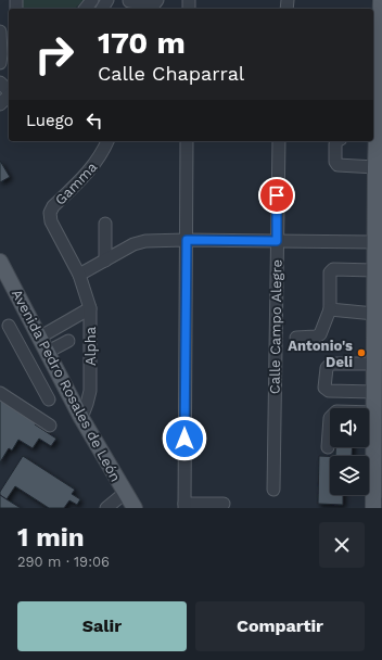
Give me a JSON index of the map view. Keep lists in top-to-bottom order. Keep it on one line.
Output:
{"streets":{"main road":["Avenida Pedro Rosales de León"],"street":["Gamma","Calle Campo Alegre","Alpha"]},"crossings":[["Gamma","Alpha"],["Alpha","Avenida Pedro Rosales de León"]],"places":["Antonio's Deli"],"page":{"turn":["170 m","Calle Chaparral"],"then":"Luego","heading":["1 min","290 m · 19:06"],"buttons":["Salir","Compartir"]}}
